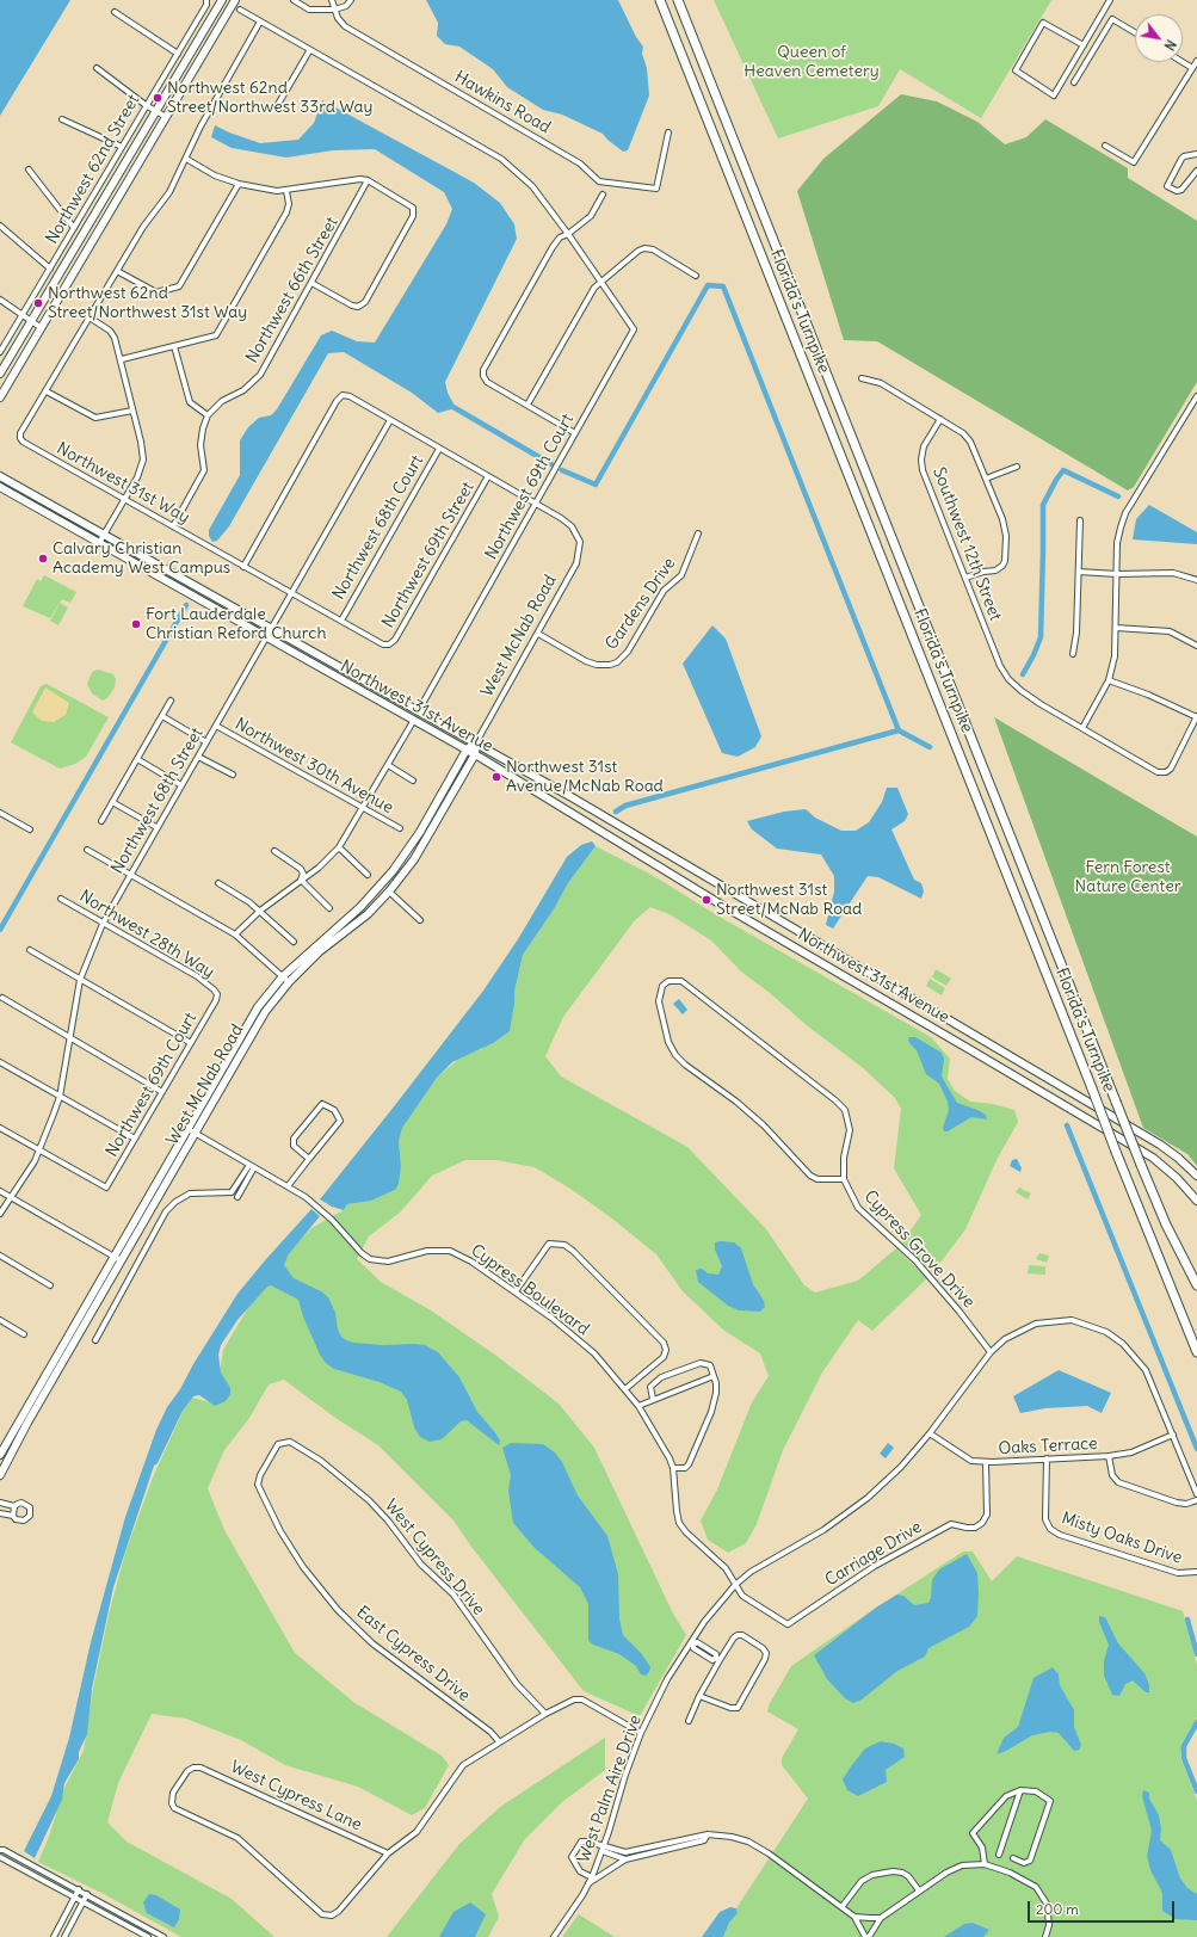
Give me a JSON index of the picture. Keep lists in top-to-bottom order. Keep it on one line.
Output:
{"streets":{"highway":["Florida's Turnpike"],"main road":["West McNab Road","Northwest 31st Avenue"],"street":["Hawkins Road","Northwest 62nd Street","Northwest 66th Street","Northwest 31st Way","Northwest 69th Court","Northwest 68th Court","Southwest 12th Street","Northwest 69th Street","Gardens Drive","Northwest 30th Avenue","Northwest 68th Street","Northwest 28th Way","Cypress Grove Drive","Cypress Boulevard","Oaks Terrace","Misty Oaks Drive","Carriage Drive","West Cypress Drive","East Cypress Drive","West Palm Aire Drive","West Cypress Lane"]},"crossings":[["Northwest 31st Way","Northwest 68th Court"],["Northwest 31st Way","Northwest 69th Street"],["Northwest 31st Way","Northwest 68th Street"],["Northwest 69th Court","West McNab Road"],["Northwest 69th Court","Northwest 31st Avenue"],["Northwest 69th Court","Northwest 68th Street"],["Northwest 69th Court","Northwest 28th Way"],["Gardens Drive","West McNab Road"],["West McNab Road","Northwest 31st Avenue"],["West McNab Road","Cypress Boulevard"],["Northwest 31st Avenue","Northwest 68th Street"],["Northwest 30th Avenue","Northwest 68th Street"],["Northwest 68th Street","Northwest 28th Way"],["Cypress Grove Drive","West Palm Aire Drive"],["Cypress Boulevard","Carriage Drive"],["Cypress Boulevard","West Palm Aire Drive"],["Oaks Terrace","Misty Oaks Drive"],["Oaks Terrace","Carriage Drive"],["Oaks Terrace","West Palm Aire Drive"],["Carriage Drive","West Palm Aire Drive"],["West Cypress Drive","East Cypress Drive"]],"parks":["Queen of Heaven Cemetery","Fern Forest Nature Center"],"places":["Northwest 62nd Street/Northwest 33rd Way","Northwest 62nd Street/Northwest 31st Way","Calvary Christian Academy West Campus","Fort Lauderdale Christian Reford Church","Northwest 31st Avenue/McNab Road","Northwest 31st Street/McNab Road"],"scale_bar":"200 m","north":"bottom right"}
